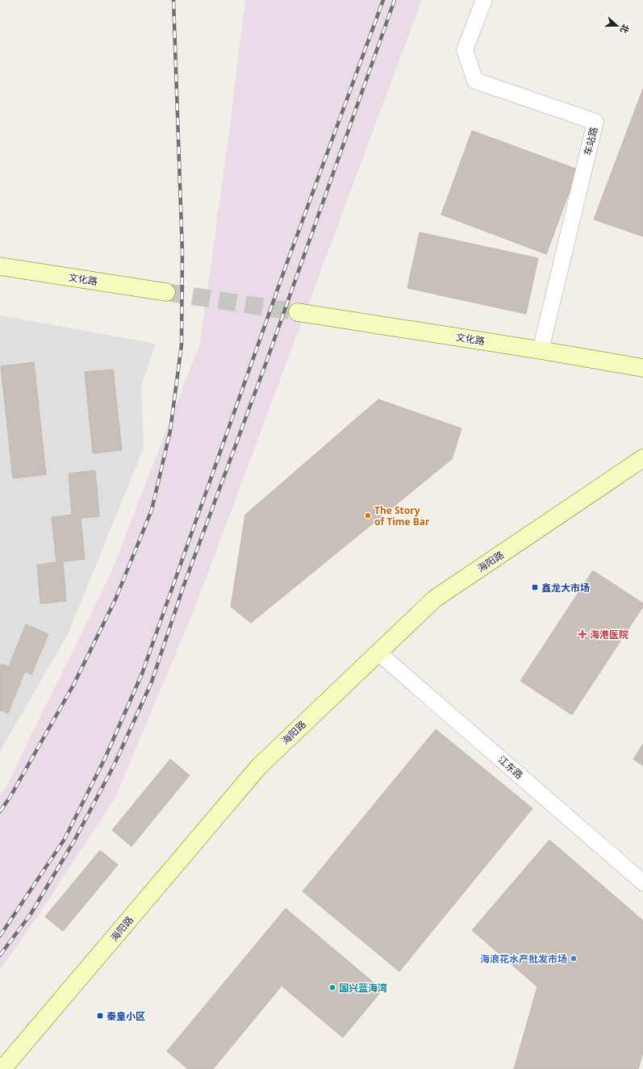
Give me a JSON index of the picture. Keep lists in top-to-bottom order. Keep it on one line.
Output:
{"streets":{"main road":["文化路","海阳路"],"street":["车站路","江东路"]},"crossings":[["车站路","文化路"],["海阳路","江东路"]],"places":{"other":["The Story of Time Bar","海浪花水产批发市场","国兴蓝海湾"],"transit":["鑫龙大市场","秦皇小区"],"health":["海港医院"]},"north":"right"}
